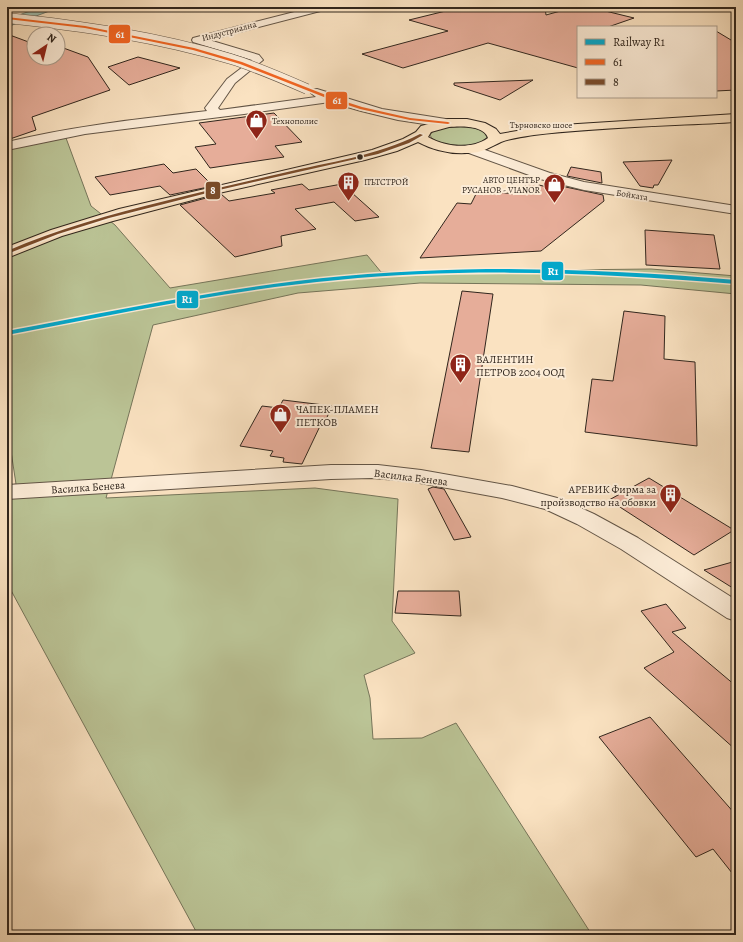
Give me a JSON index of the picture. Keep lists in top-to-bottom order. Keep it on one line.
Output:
{"streets":{"main road":["Търновско шосе"],"street":["Индустриална","Бойката","Василка Бенева"]},"crossings":[["Търновско шосе","Бойката"]],"places":{"shop":["Технополис","АВТО ЦЕНТЪР РУСАНОВ - VIANOR","ЧАПЕК-ПЛАМЕН ПЕТКОВ"],"building":["ПЪТСТРОЙ","ВАЛЕНТИН ПЕТРОВ 2004 ООД","АРЕВИК Фирма за пройзводство на обовки"]},"lines":["transit line 61","transit line 8","rail line R1"],"legend":["Railway R1","61","8"],"north":"top right"}
